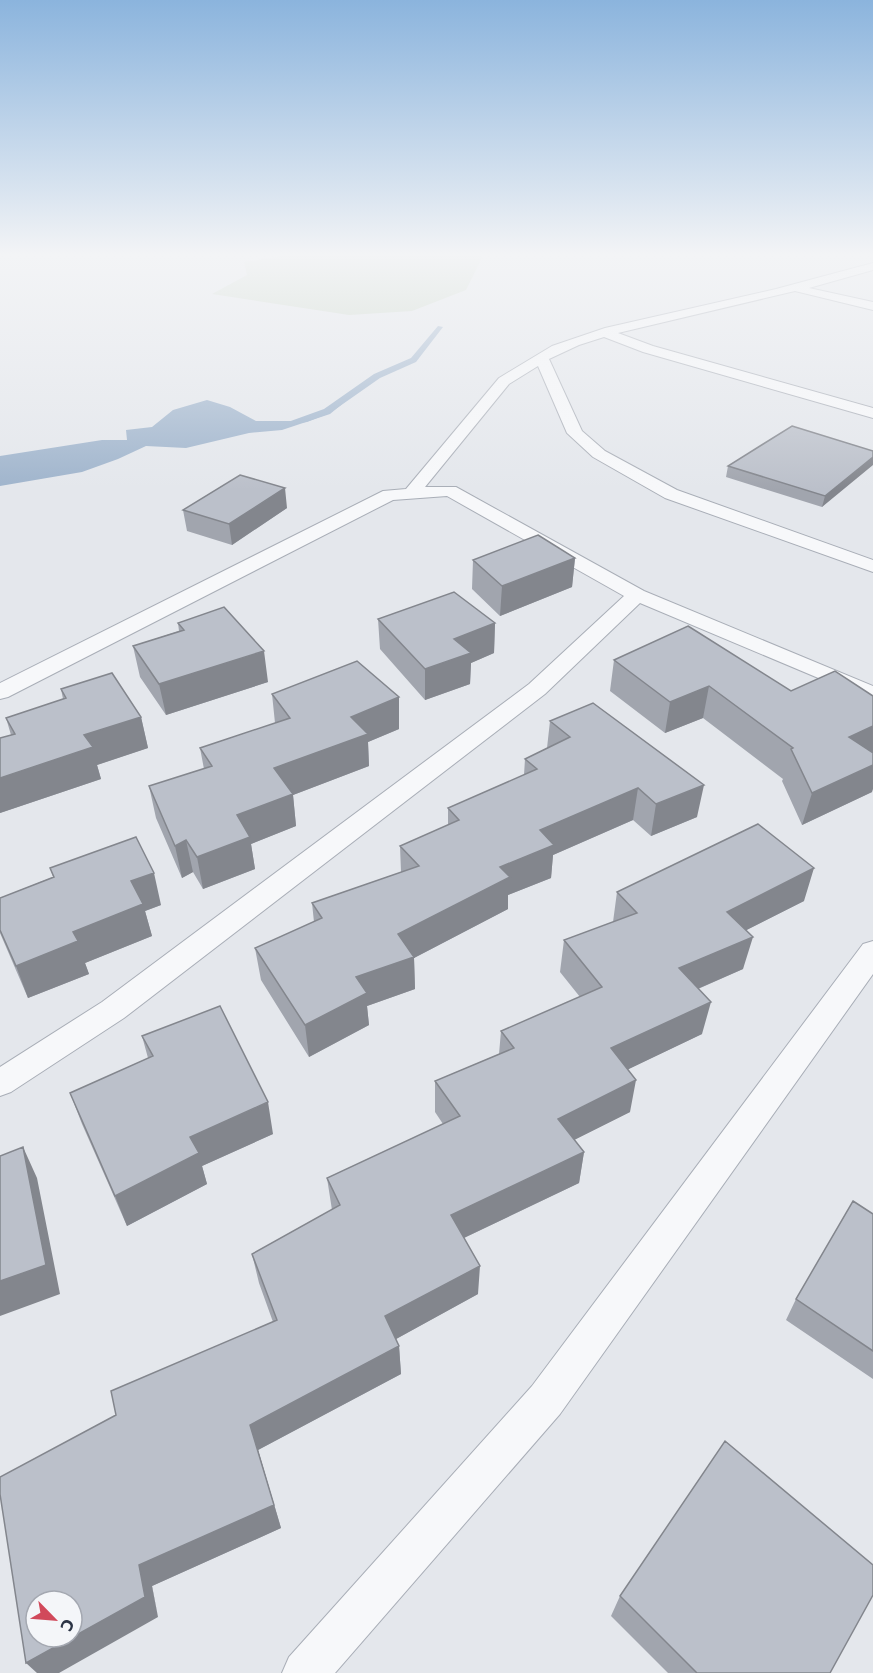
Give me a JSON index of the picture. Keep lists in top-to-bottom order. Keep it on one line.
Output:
{"north":"bottom right"}
